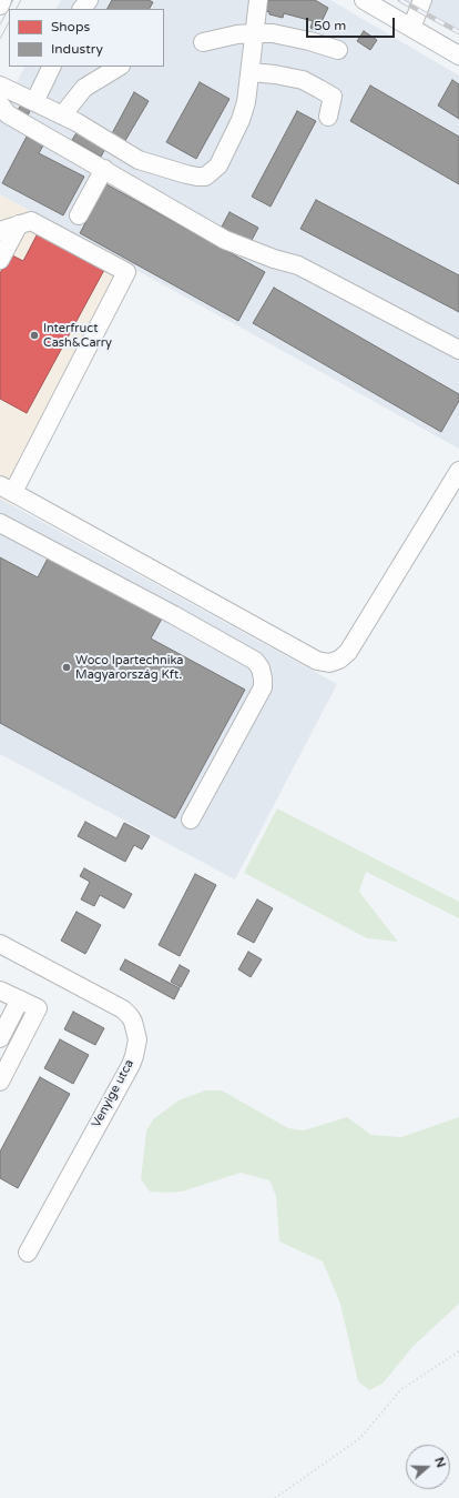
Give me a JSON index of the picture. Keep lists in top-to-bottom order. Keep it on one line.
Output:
{"streets":{"street":["Venyige utca"]},"places":["Interfruct Cash&Carry","Woco Ipartechnika Magyarország Kft."],"legend":["Shops","Industry"],"scale_bar":"50 m","north":"right"}
